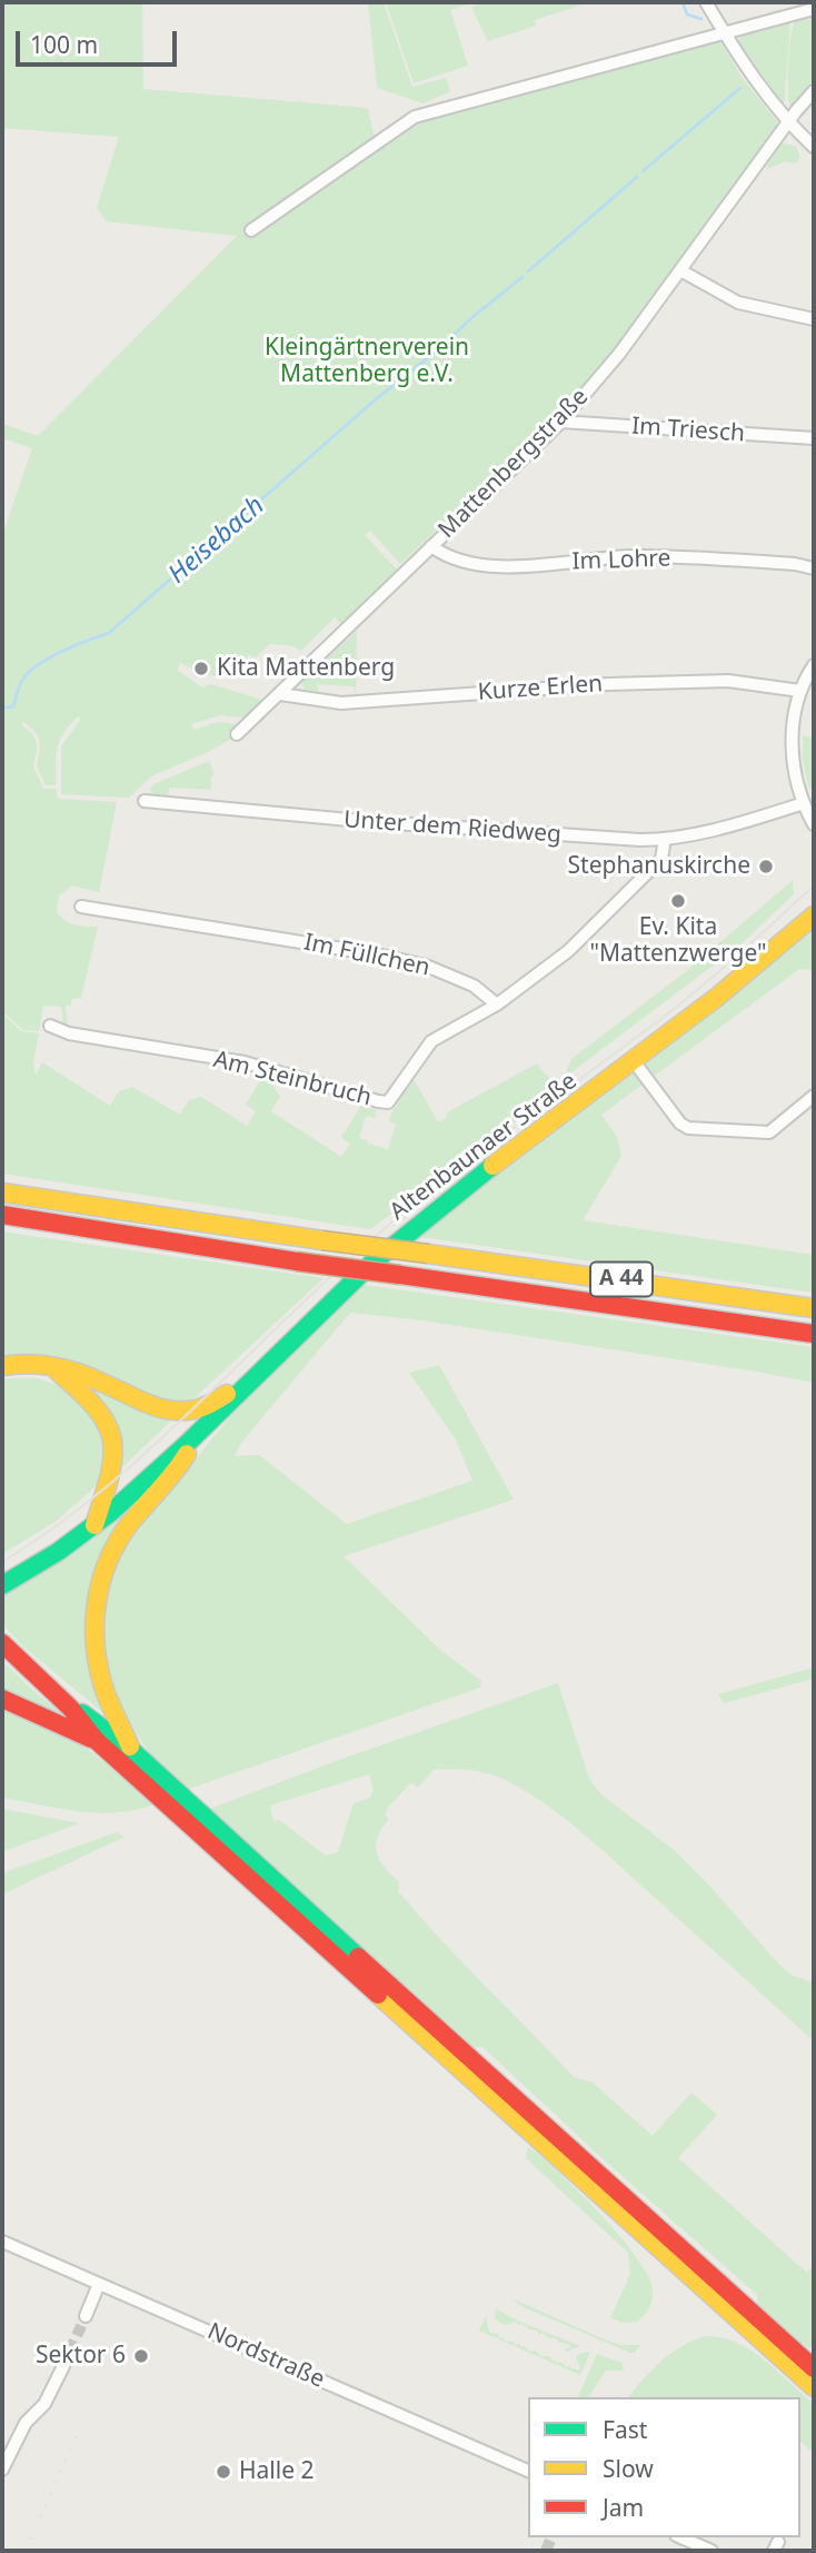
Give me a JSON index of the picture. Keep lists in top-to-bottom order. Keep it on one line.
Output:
{"streets":{"main road":["Altenbaunaer Straße","A 44"],"street":["Im Triesch","Mattenbergstraße","Im Lohre","Kurze Erlen","Unter dem Riedweg","Im Füllchen","Am Steinbruch","Nordstraße"]},"crossings":[["Im Triesch","Mattenbergstraße"],["Mattenbergstraße","Im Lohre"],["Mattenbergstraße","Kurze Erlen"],["Im Füllchen","Am Steinbruch"]],"water":["Heisebach"],"parks":["Kleingärtnerverein Mattenberg e.V."],"places":["Kita Mattenberg","Stephanuskirche","Ev. Kita \"Mattenzwerge\"","Sektor 6","Halle 2"],"legend":["Fast","Slow","Jam"],"scale_bar":"100 m"}
